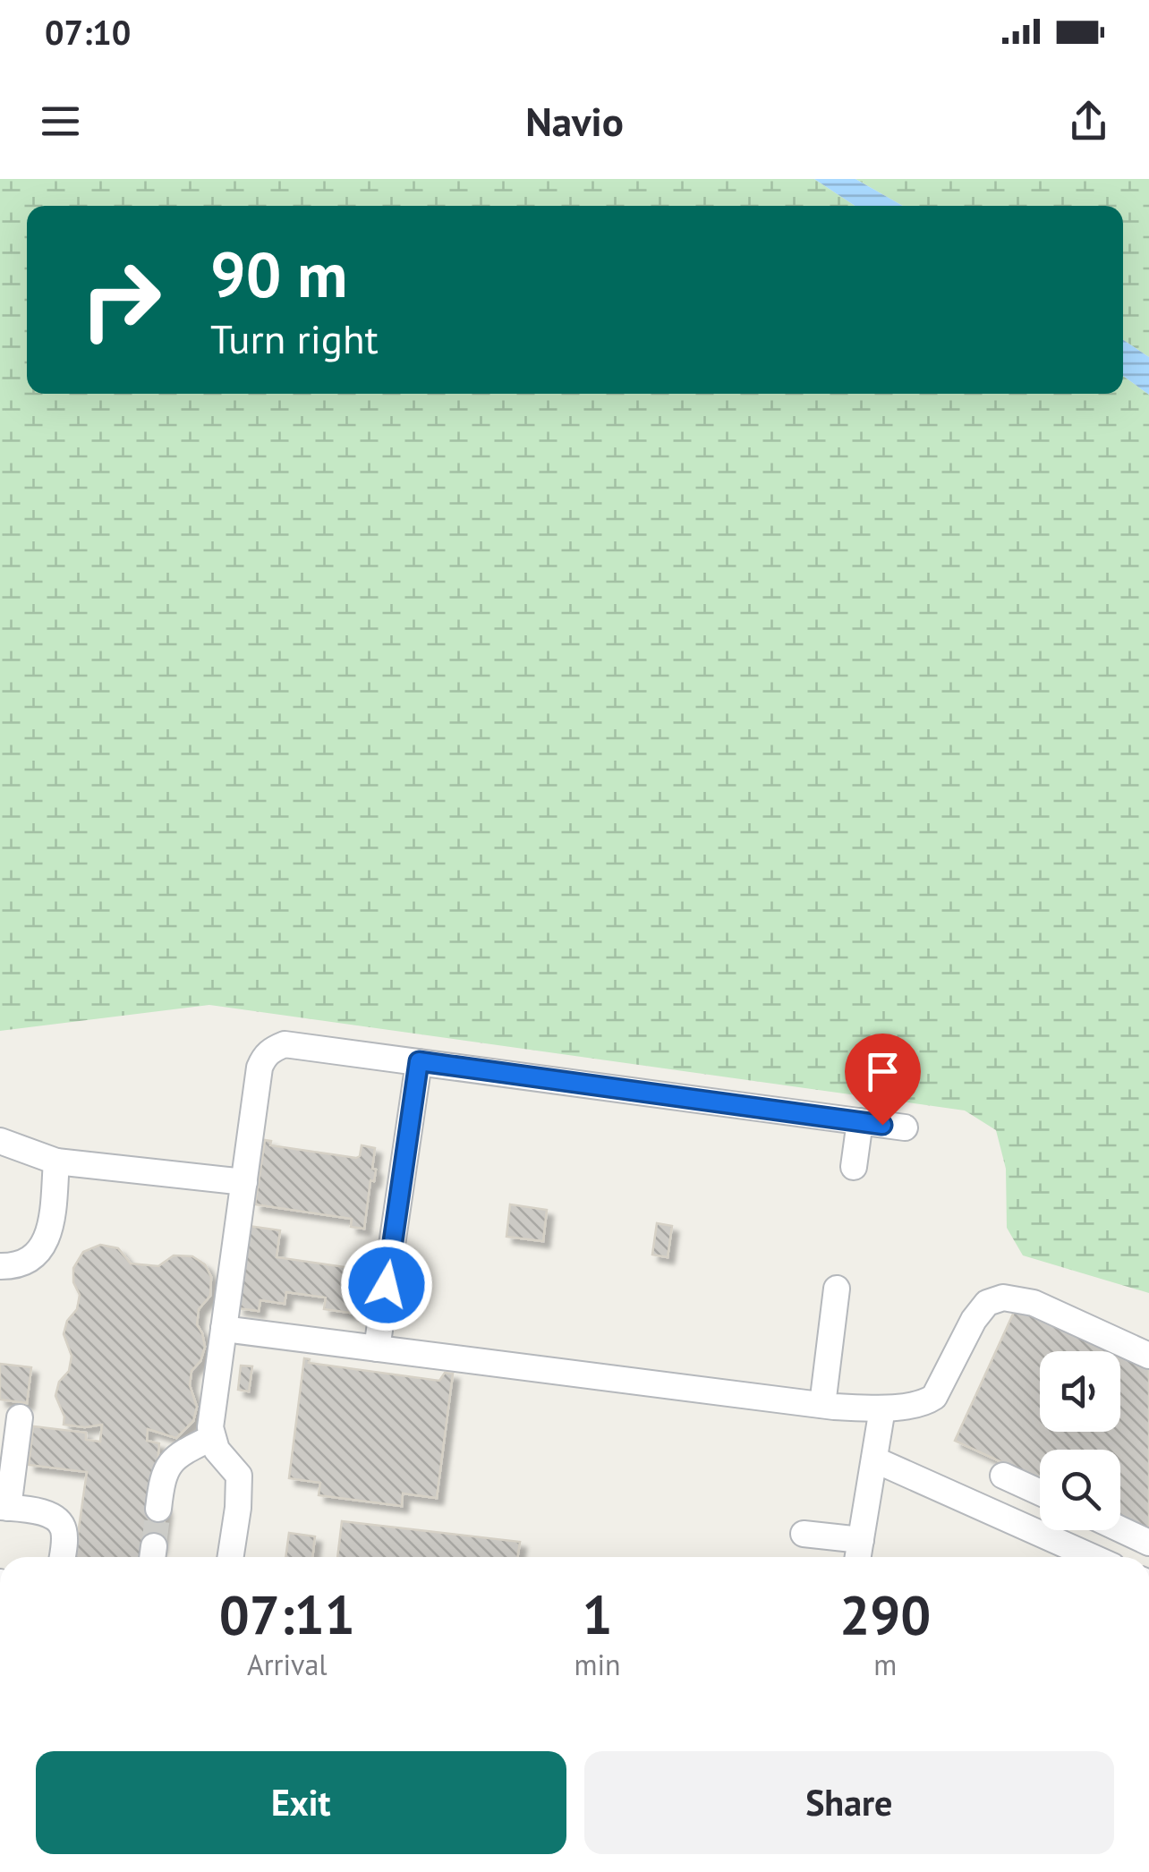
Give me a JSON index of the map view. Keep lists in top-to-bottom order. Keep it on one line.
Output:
{"page":{"status":"07:10","header":"Navio","turn":["90 m","Turn right"],"eta":["07:11","Arrival","1","min","290","m"],"buttons":["Exit","Share"]}}
